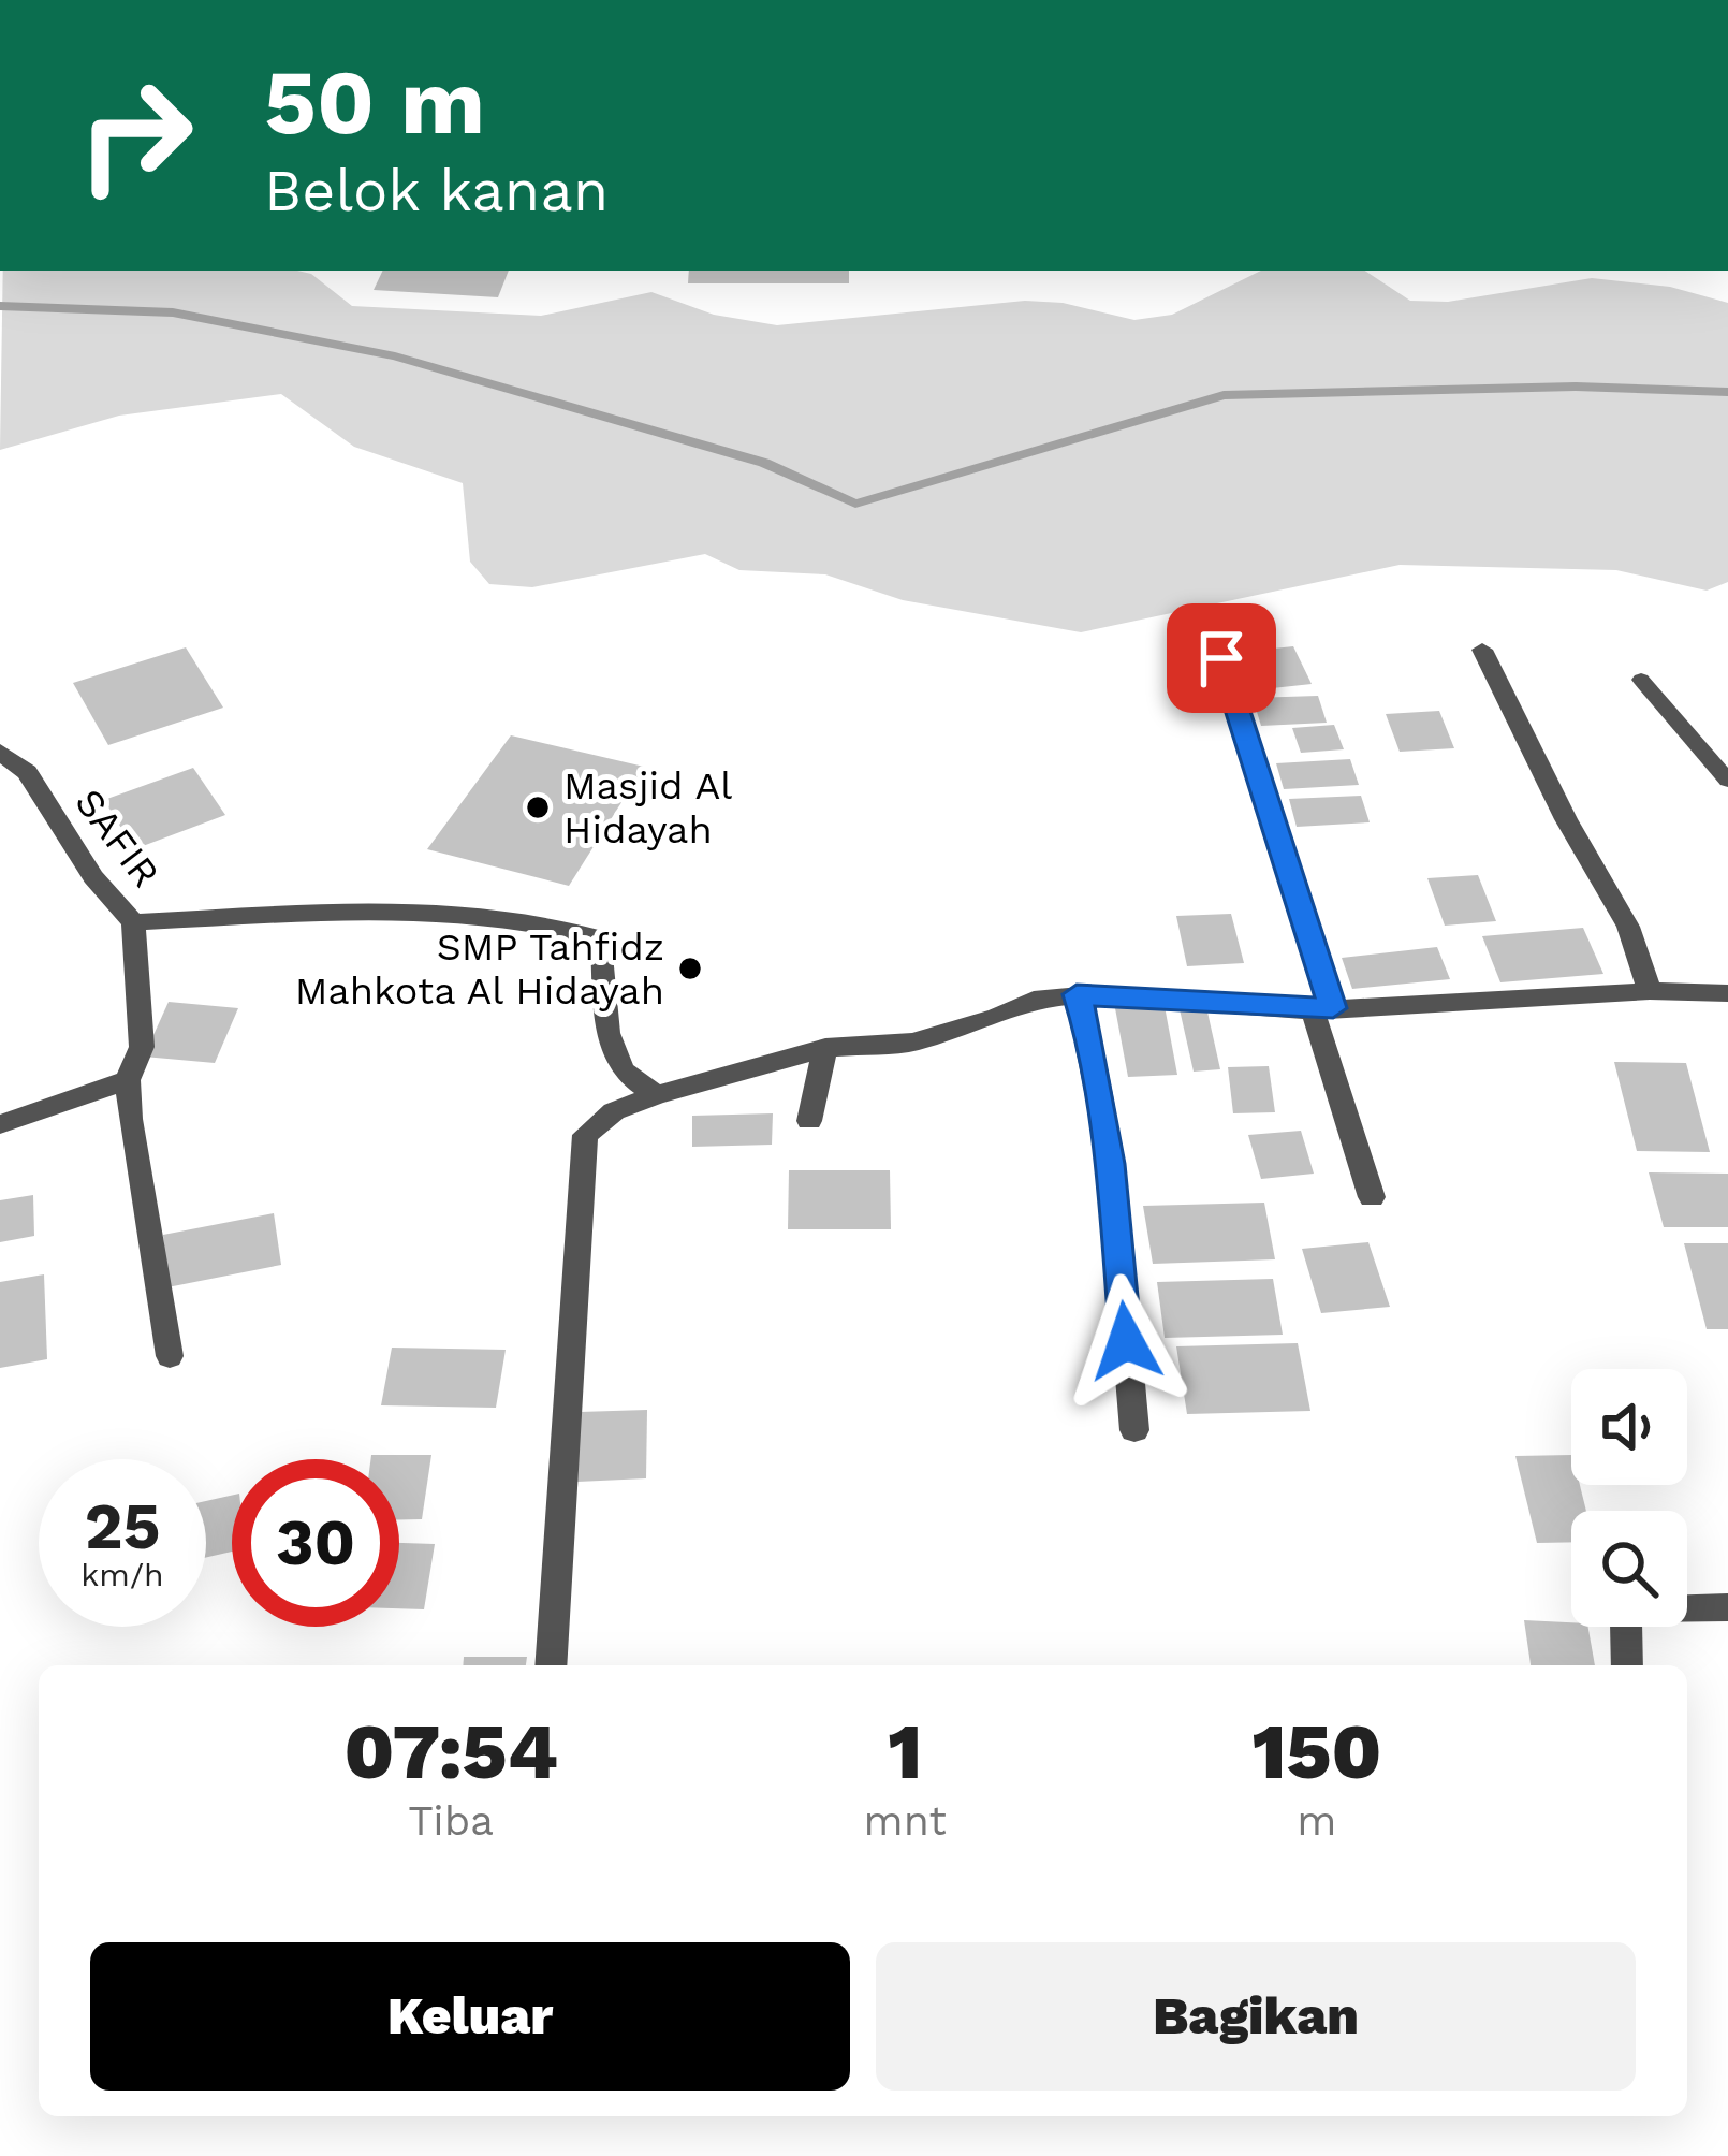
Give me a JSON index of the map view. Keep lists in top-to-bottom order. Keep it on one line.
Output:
{"streets":{"street":["SAFIR"]},"places":["Masjid Al Hidayah","SMP Tahfidz Mahkota Al Hidayah"],"page":{"turn":["50 m","Belok kanan"],"speed":"25 km/h","limit":"30","eta":["07:54","Tiba","1","mnt","150","m"],"buttons":["Keluar","Bagikan"]}}
